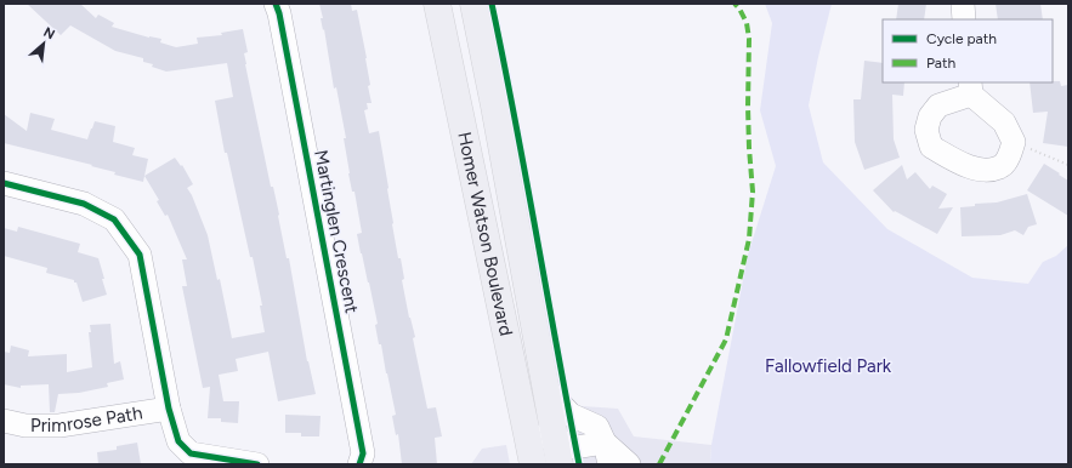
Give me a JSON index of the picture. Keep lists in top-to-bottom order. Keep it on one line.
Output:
{"streets":{"main road":["Homer Watson Boulevard"],"street":["Martinglen Crescent","Primrose Path"]},"parks":["Fallowfield Park"],"legend":["Cycle path","Path"],"north":"top right"}
